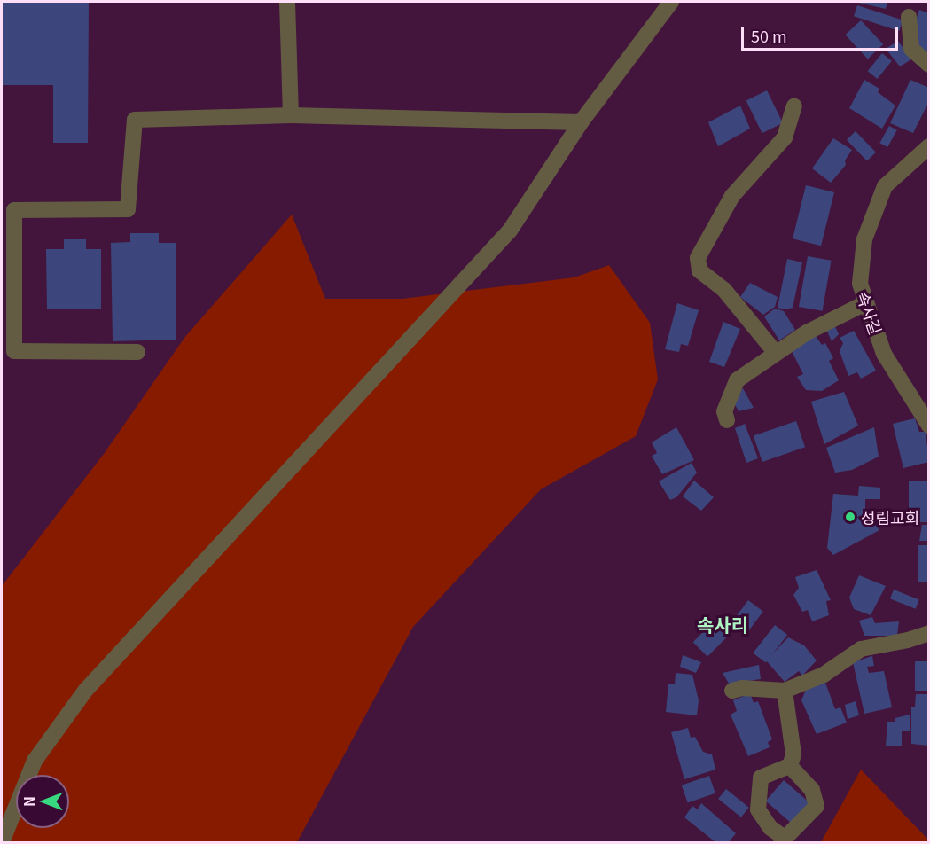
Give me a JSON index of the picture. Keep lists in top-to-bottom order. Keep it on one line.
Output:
{"streets":{"street":["속사길"]},"districts":["속사리"],"places":["성림교회"],"scale_bar":"50 m","north":"left"}
